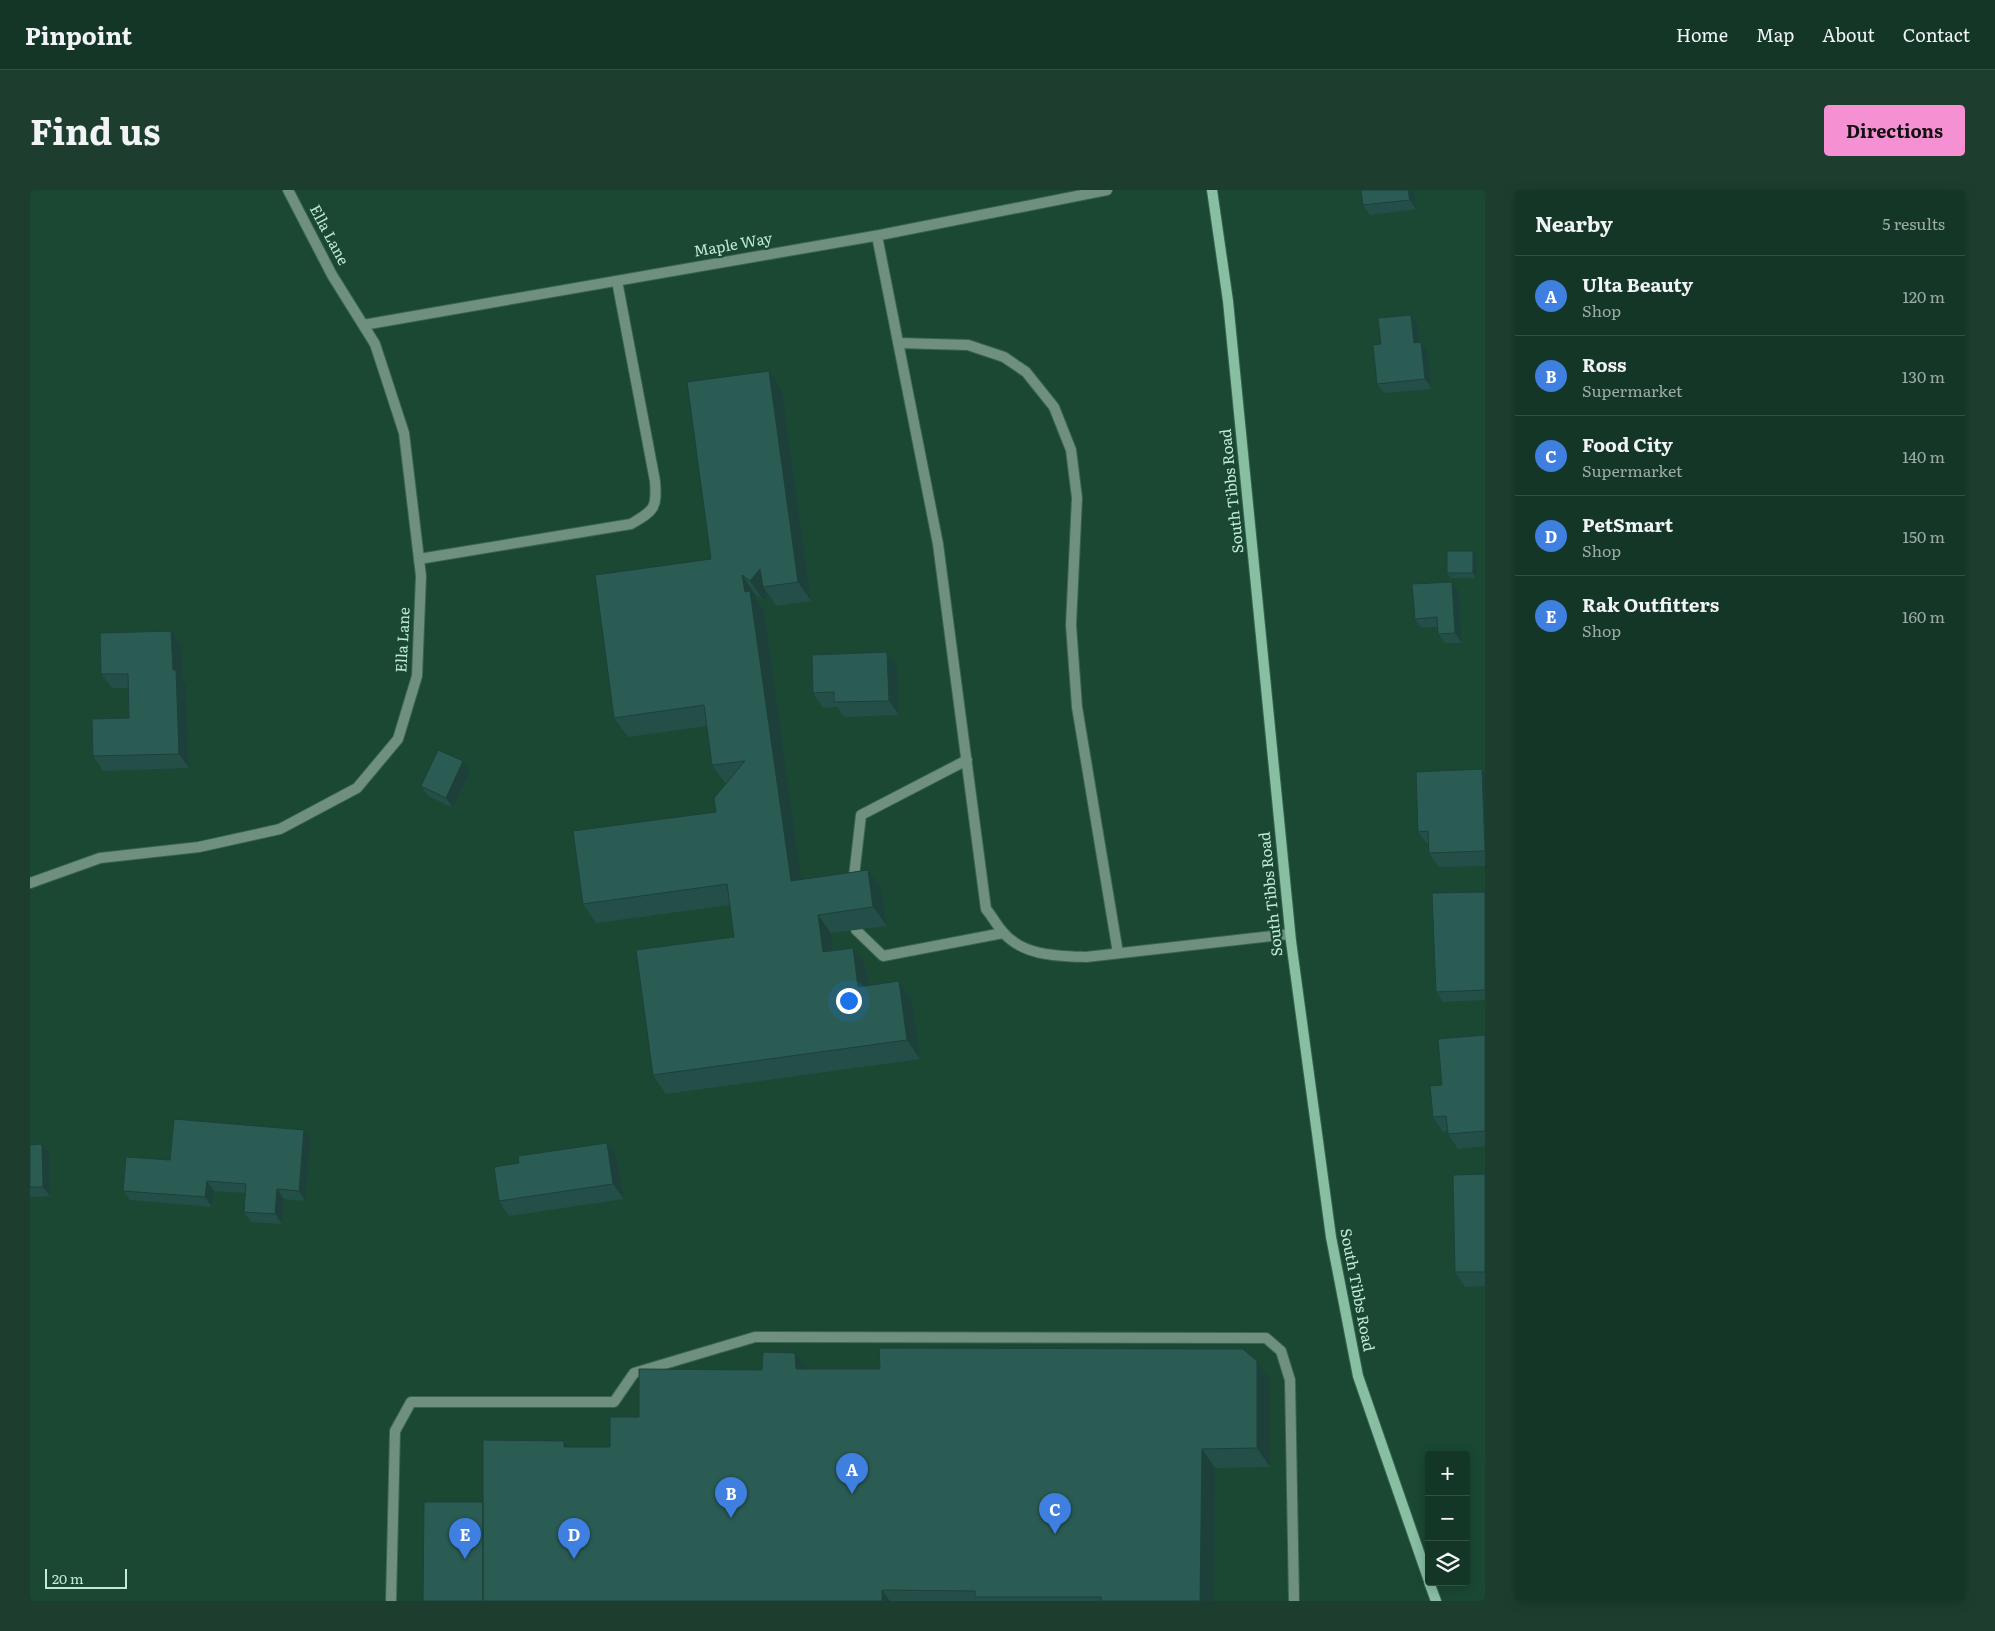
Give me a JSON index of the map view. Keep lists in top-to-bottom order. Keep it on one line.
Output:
{"streets":{"street":["Ella Lane","Maple Way","South Tibbs Road"]},"crossings":[["Ella Lane","Maple Way"]],"scale_bar":"20 m","page":{"header":"Pinpoint","nav":["Home","Map","About","Contact"],"title":"Find us","buttons":"Directions","heading":["Nearby","5 results"],"list":[{"mark":"A","name":"Ulta Beauty","note":"Shop","value":"120 m"},{"mark":"B","name":"Ross","note":"Supermarket","value":"130 m"},{"mark":"C","name":"Food City","note":"Supermarket","value":"140 m"},{"mark":"D","name":"PetSmart","note":"Shop","value":"150 m"},{"mark":"E","name":"Rak Outfitters","note":"Shop","value":"160 m"}],"map_buttons":["+","−"],"pins":["A","B","C","D","E"],"scale":"20 m"}}
